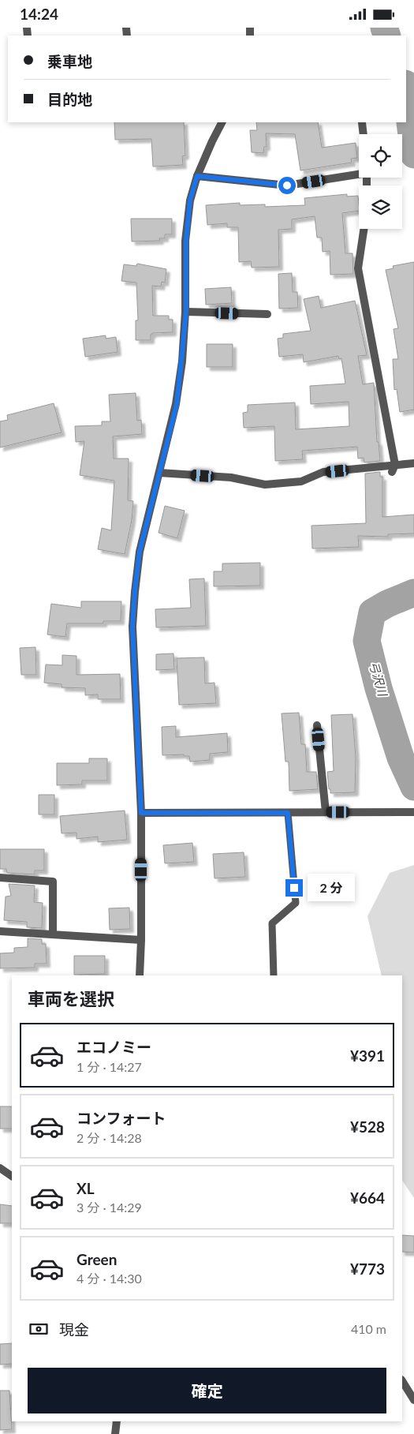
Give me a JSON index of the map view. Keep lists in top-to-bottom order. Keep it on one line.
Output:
{"water":["弓沢川"],"page":{"status":"14:24","banner":["乗車地","目的地"],"bubble":"2 分","heading":"車両を選択","list":[{"name":"エコノミー","note":"1 分 · 14:27","value":"¥391"},{"name":"コンフォート","note":"2 分 · 14:28","value":"¥528"},{"name":"XL","note":"3 分 · 14:29","value":"¥664"},{"name":"Green","note":"4 分 · 14:30","value":"¥773"}],"pay":["現金","410 m"],"buttons":"確定"}}
